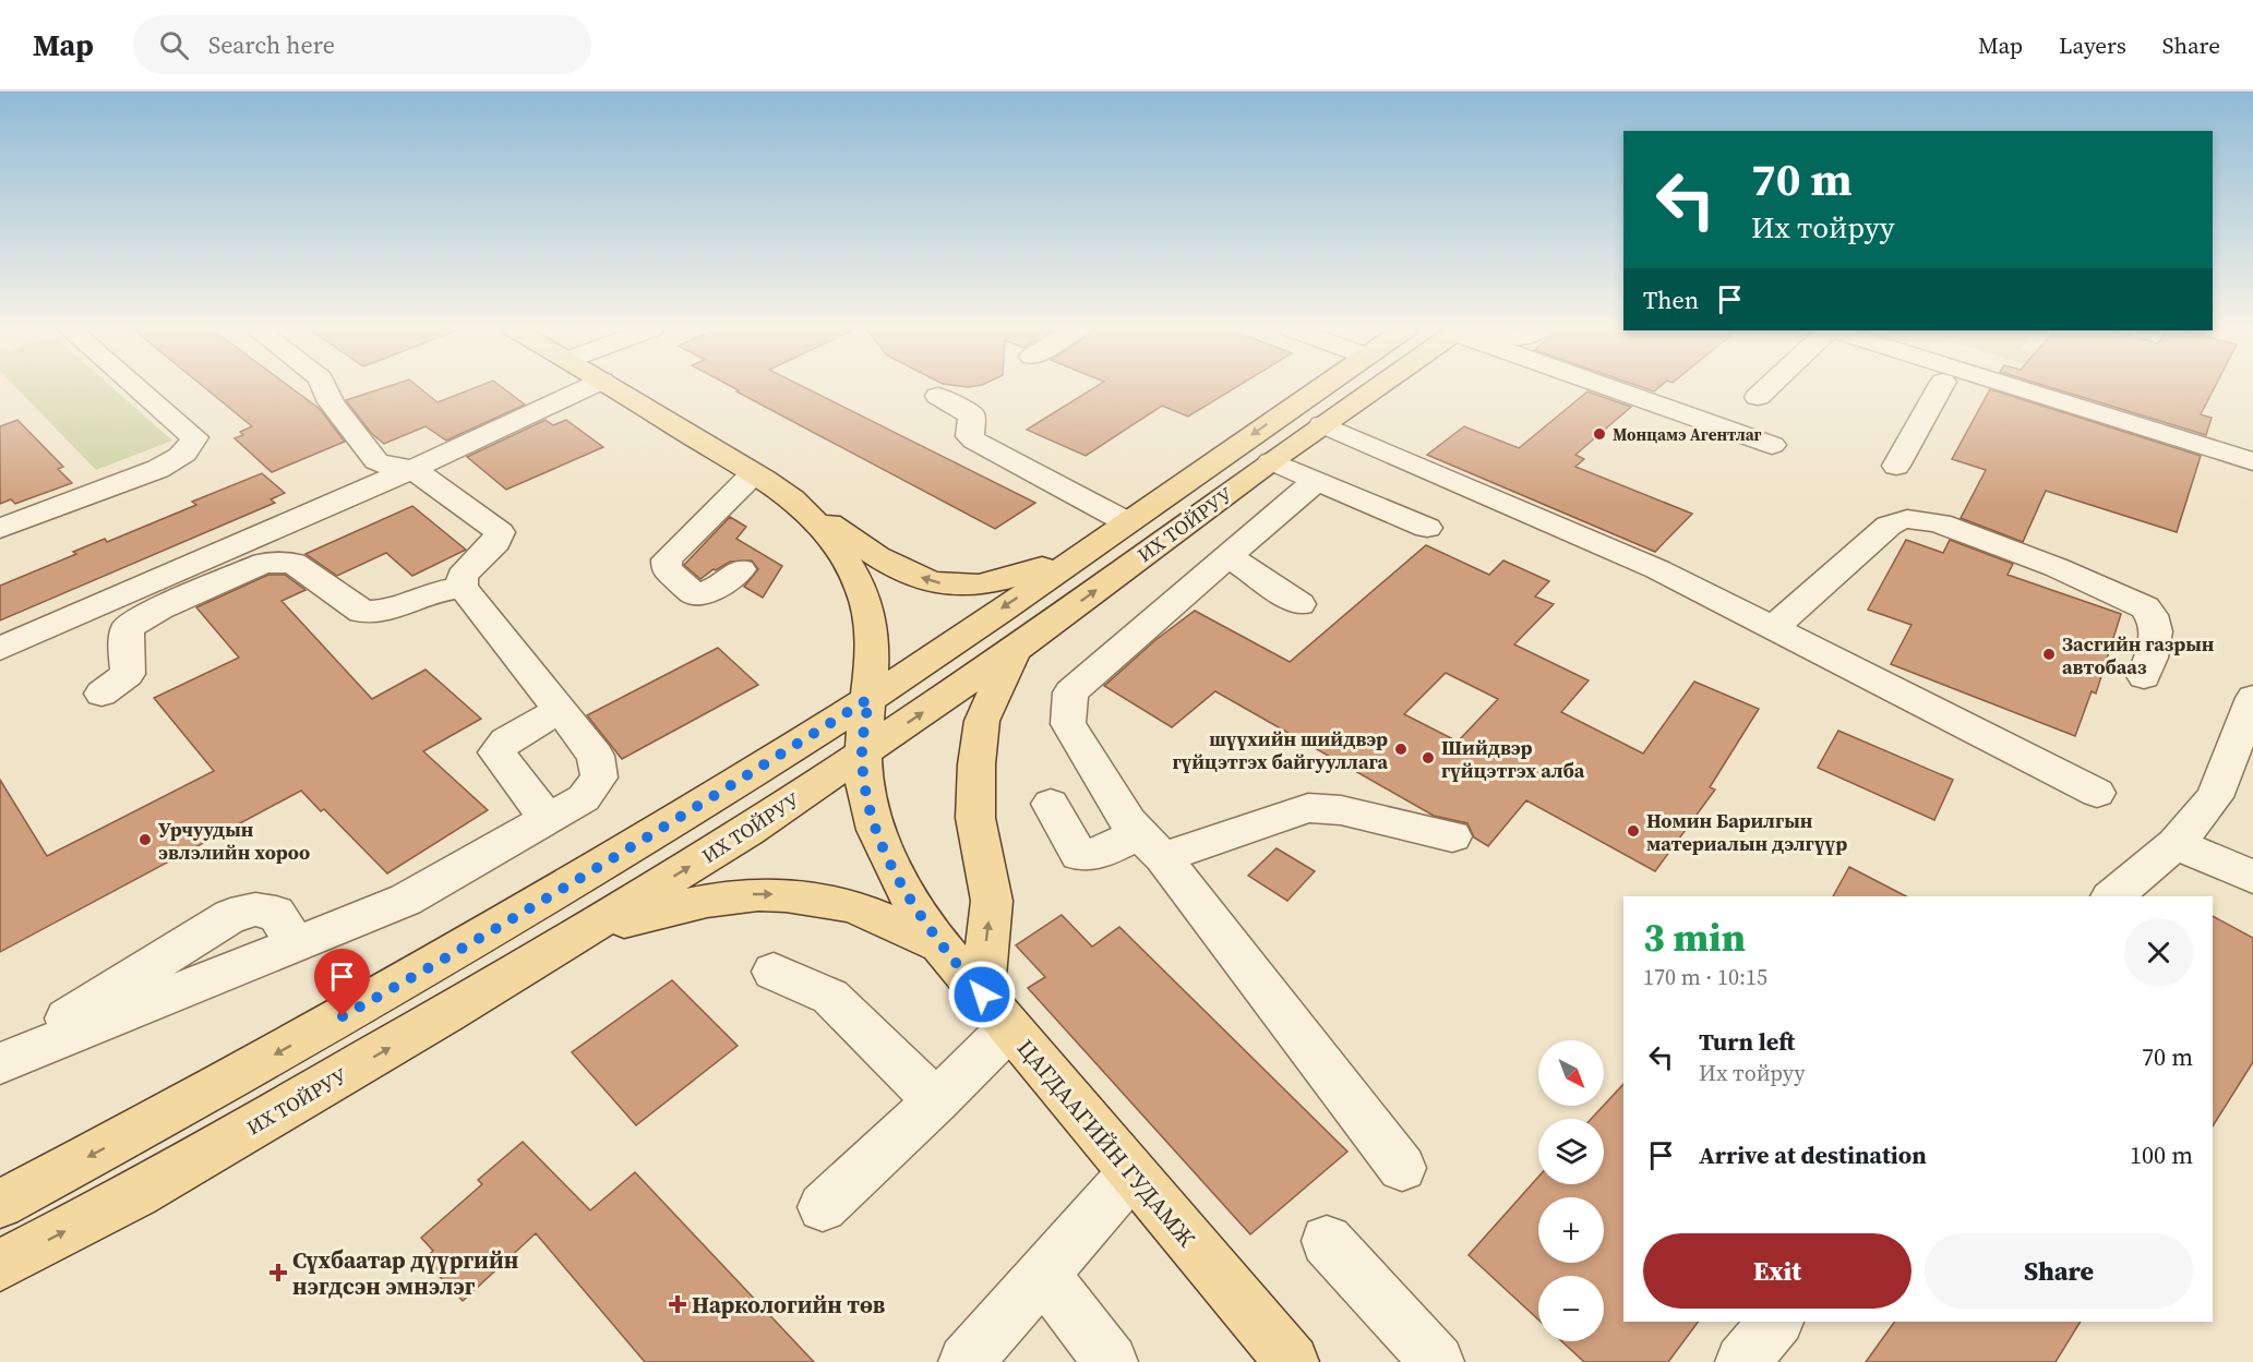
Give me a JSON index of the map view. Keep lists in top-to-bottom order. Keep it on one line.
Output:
{"streets":{"main road":["ИХ ТОЙРУУ","ЦАГДААГИЙН ГУДАМЖ"]},"crossings":[["ИХ ТОЙРУУ","ЦАГДААГИЙН ГУДАМЖ"]],"places":{"other":["Монцамэ Агентлаг","Засгийн газрын автобааз","шүүхийн шийдвэр гүйцэтгэх байгууллага","Шийдвэр гүйцэтгэх алба","Номин Барилгын материалын дэлгүүр","Урчуудын эвлэлийн хороо"],"health":["Сүхбаатар дүүргийн нэгдсэн эмнэлэг","Наркологийн төв"]},"north":"bottom right","page":{"header":"Map","search":"Search here","nav":["Map","Layers","Share"],"turn":["70 m","Их тойруу"],"then":"Then","heading":["3 min","170 m · 10:15"],"list":[{"name":"Turn left","note":"Их тойруу","value":"70 m"},{"name":"Arrive at destination","value":"100 m"}],"map_buttons":["+","−"],"buttons":["Exit","Share"]}}
